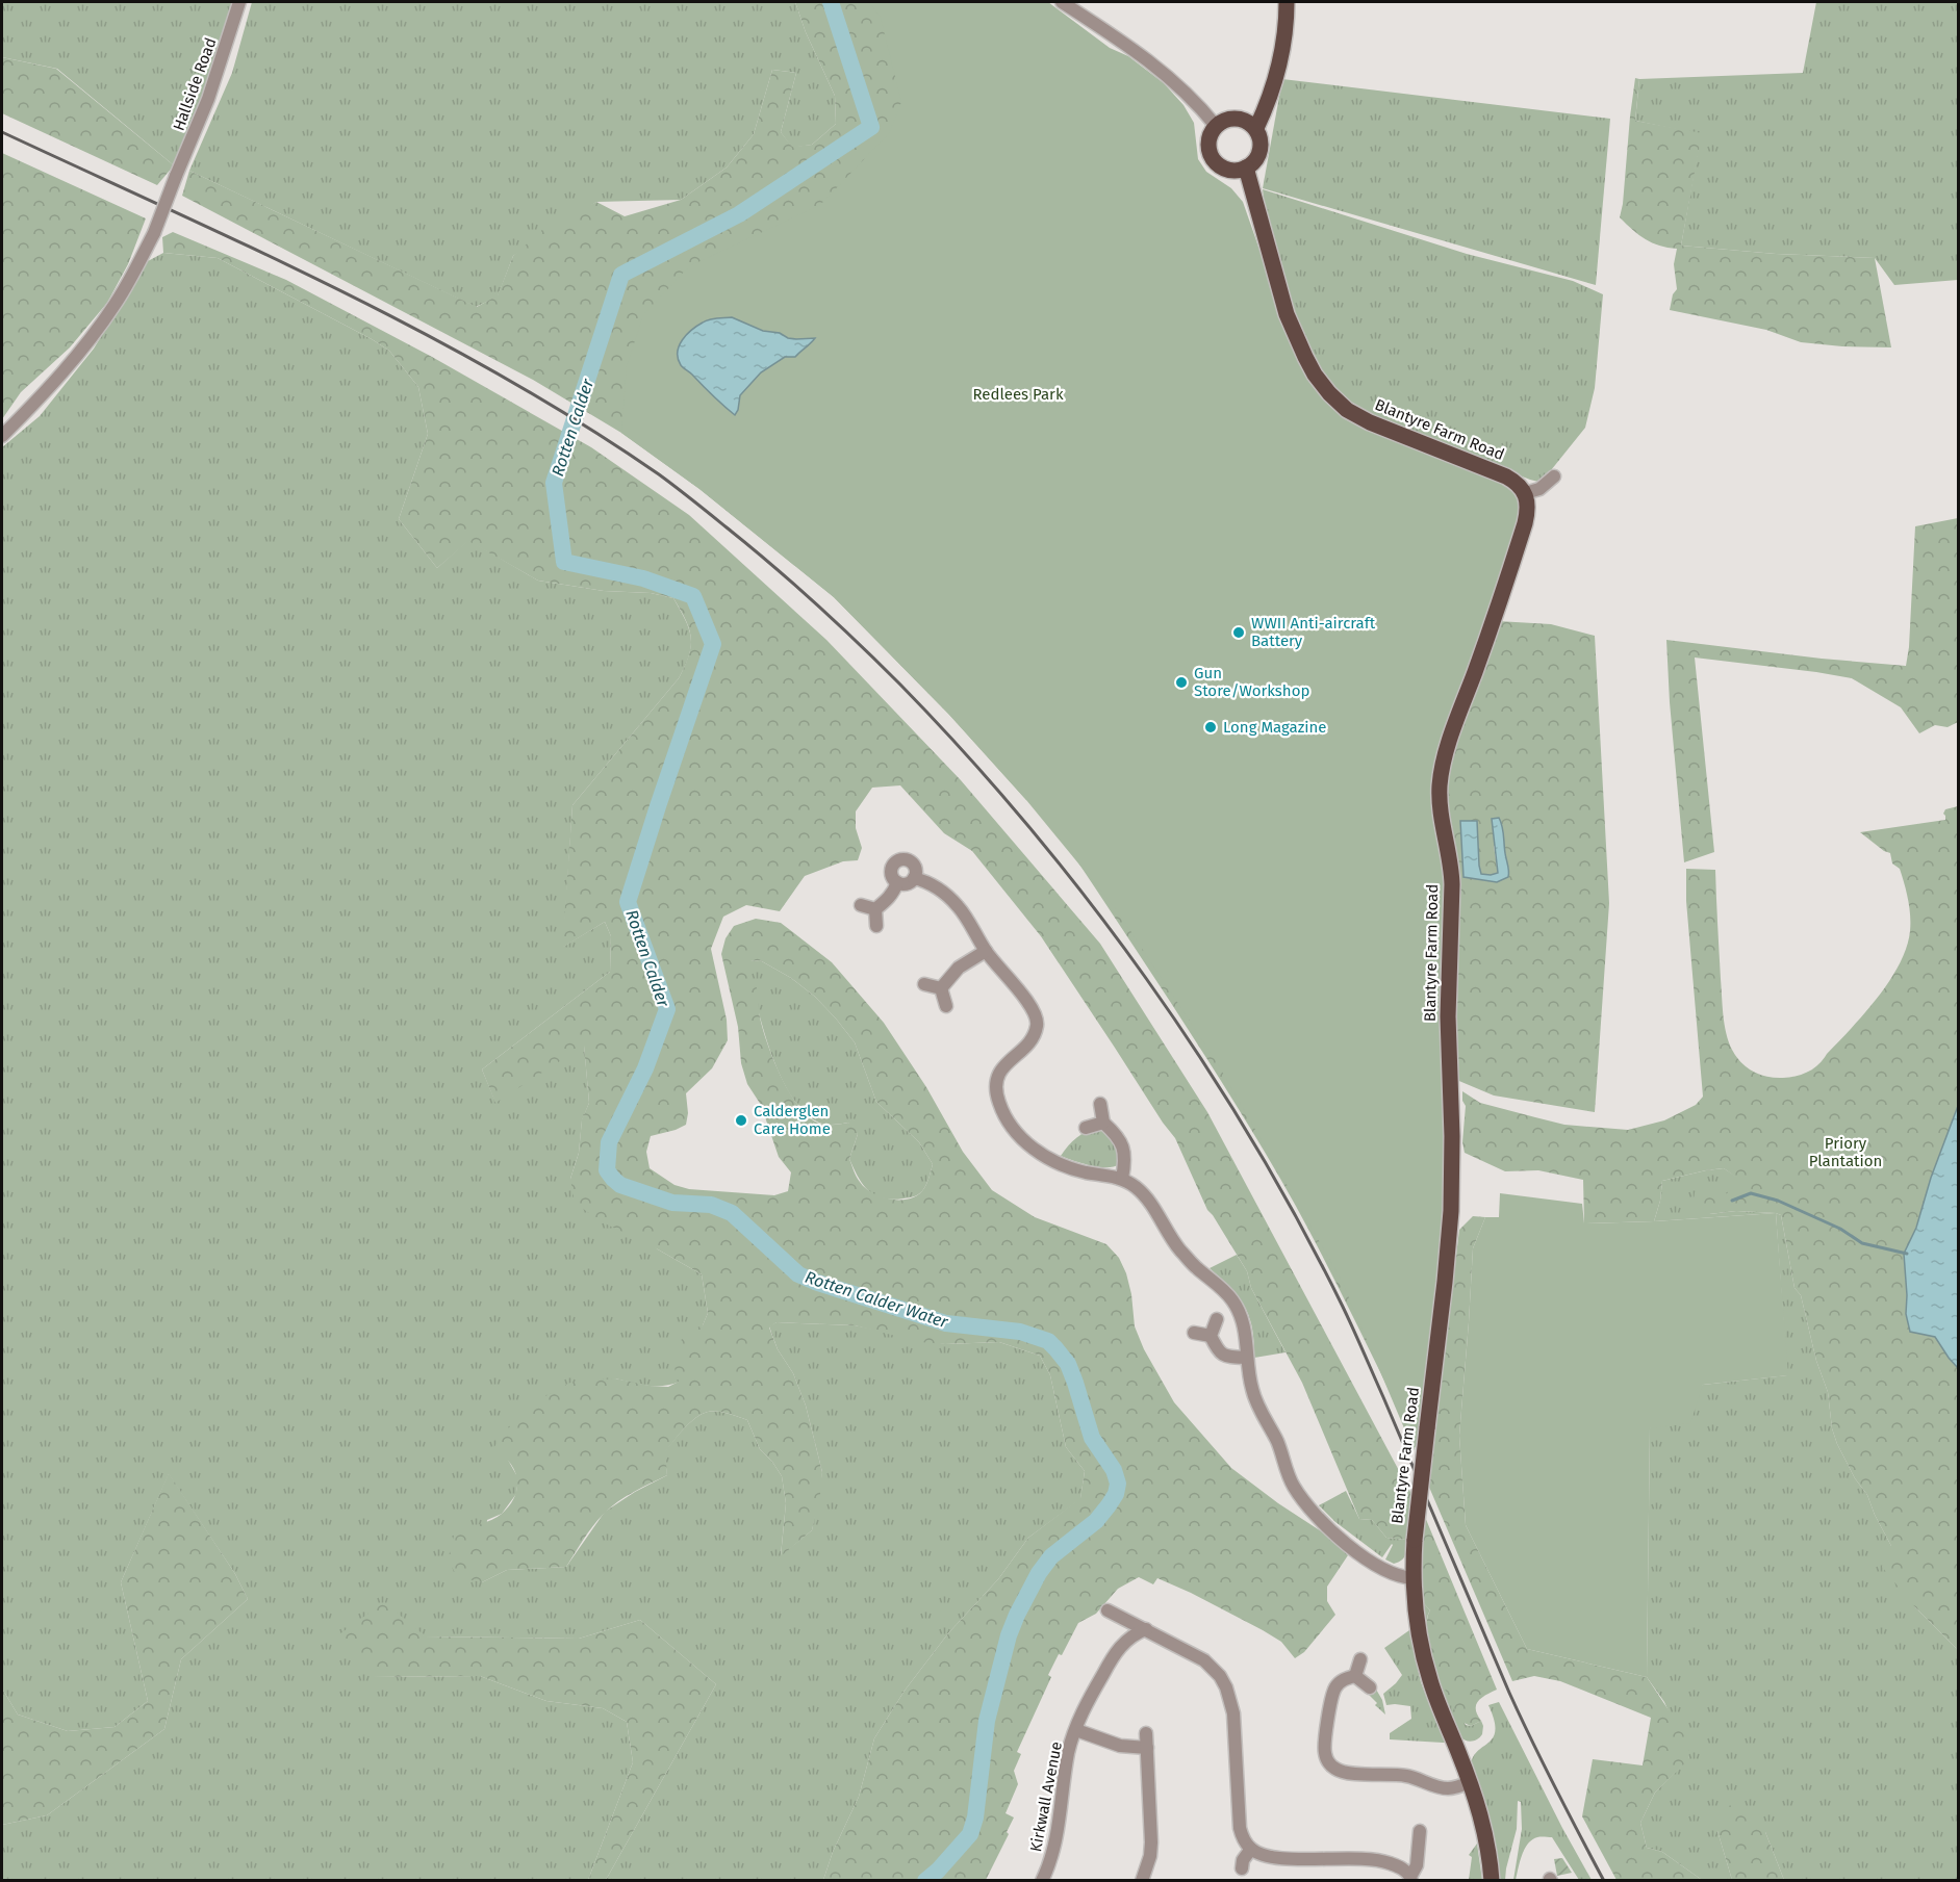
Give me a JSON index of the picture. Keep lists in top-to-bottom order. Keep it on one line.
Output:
{"streets":{"main road":["Blantyre Farm Road"],"street":["Hallside Road","Kirkwall Avenue"]},"water":["Rotten Calder","Rotten Calder Water"],"parks":["Redlees Park","Priory Plantation"],"places":["WWII Anti-aircraft Battery","Gun Store/Workshop","Long Magazine","Calderglen Care Home"]}
